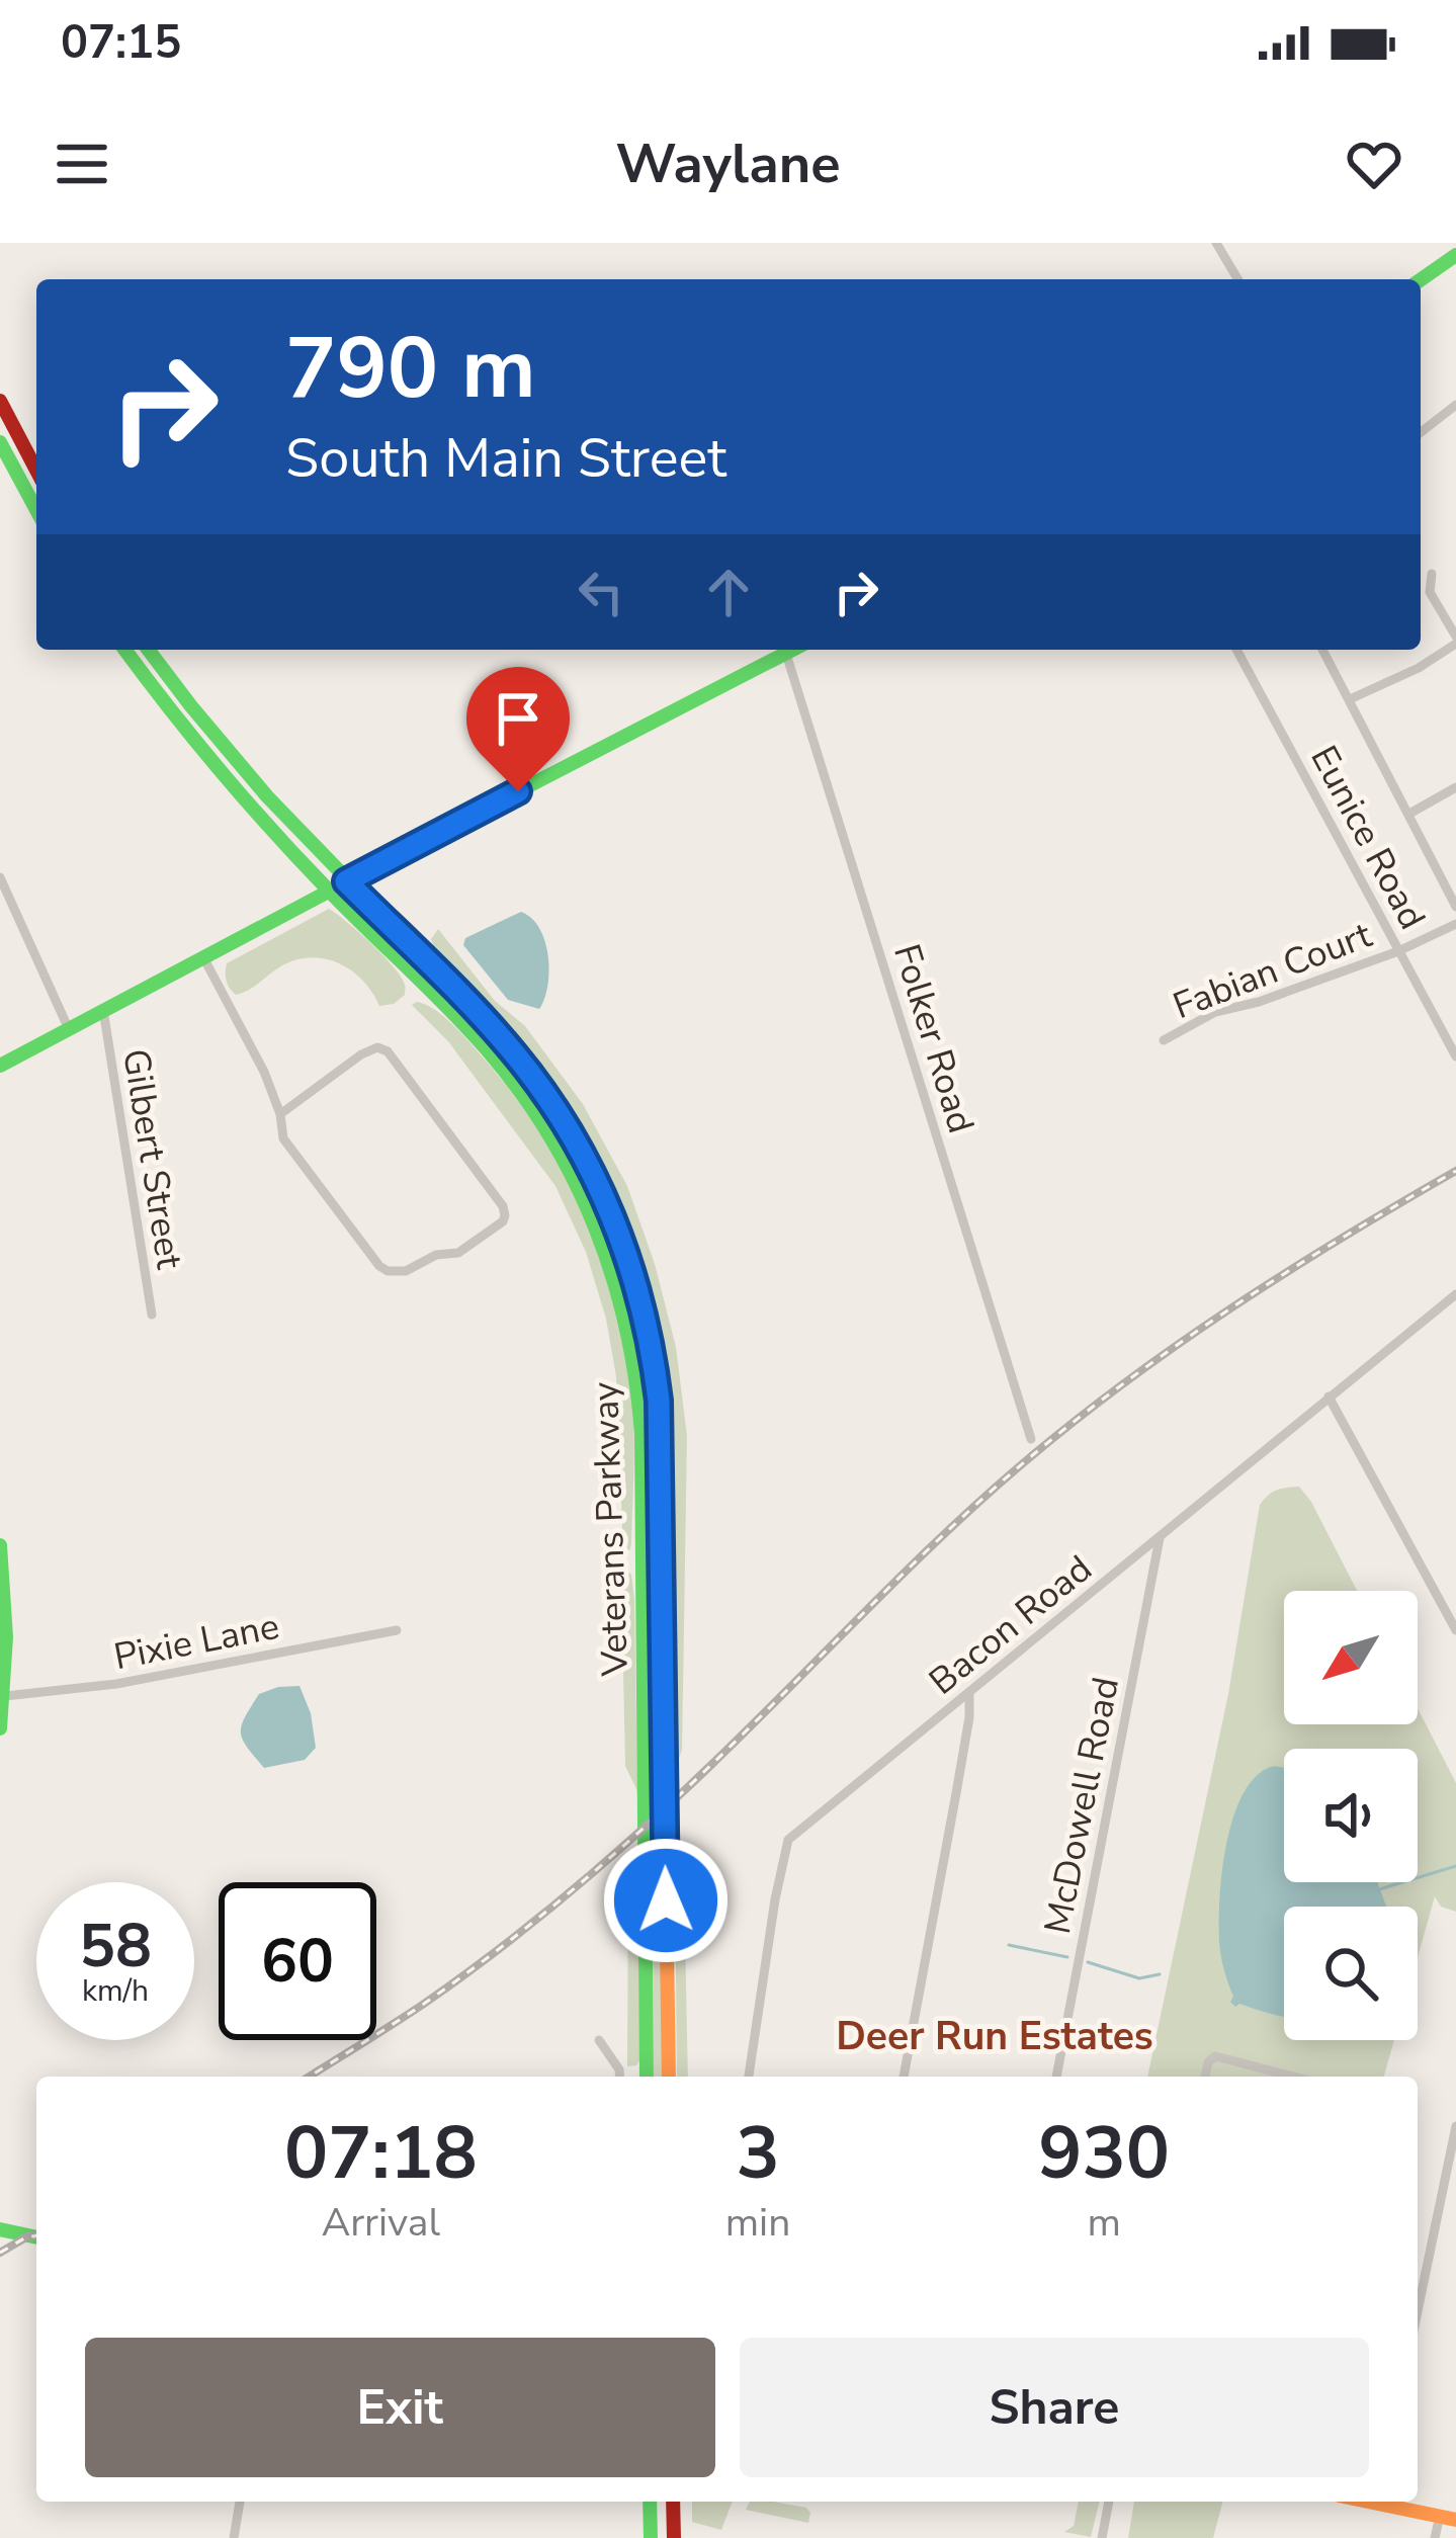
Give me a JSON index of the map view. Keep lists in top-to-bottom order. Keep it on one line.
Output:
{"streets":{"main road":["Veterans Parkway"],"street":["Eunice Road","Fabian Court","Folker Road","Gilbert Street","Bacon Road","Pixie Lane","McDowell Road"]},"crossings":[["Eunice Road","Fabian Court"],["Bacon Road","McDowell Road"]],"districts":["Deer Run Estates"],"north":"bottom left","page":{"status":"07:15","header":"Waylane","turn":["790 m","South Main Street"],"speed":"58 km/h","limit":"60","eta":["07:18","Arrival","3","min","930","m"],"buttons":["Exit","Share"]}}
